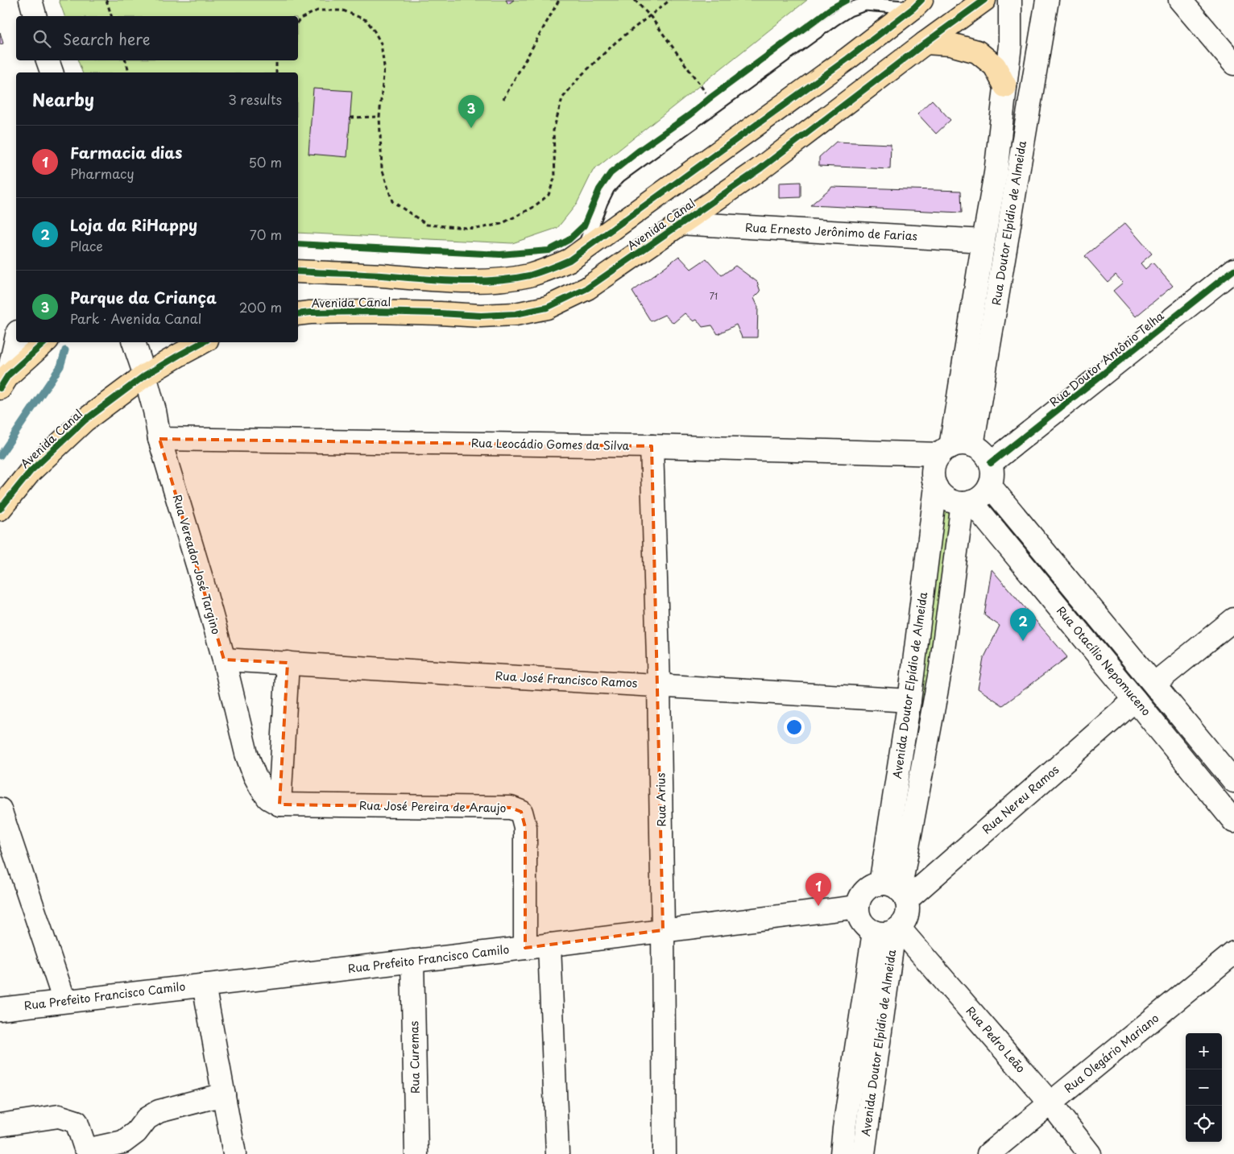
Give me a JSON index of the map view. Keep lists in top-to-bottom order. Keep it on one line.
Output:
{"streets":{"main road":["Avenida Canal"],"street":["Rua Doutor Elpídio de Almeida","Rua Ernesto Jerônimo de Farias","Rua Doutor Antônio Telha","Rua Leocádio Gomes da Silva","Rua Vereador José Targino","Rua Otacílio Nepomuceno","Rua José Francisco Ramos","Avenida Doutor Elpídio de Almeida","Rua Arius","Rua Nereu Ramos","Rua José Pereira de Araujo","Rua Prefeito Francisco Camilo","Rua Pedro Leão","Rua Olegário Mariano","Rua Curemas"]},"crossings":[["Rua Doutor Elpídio de Almeida","Rua Ernesto Jerônimo de Farias"],["Rua Doutor Elpídio de Almeida","Rua Doutor Antônio Telha"],["Rua Doutor Elpídio de Almeida","Rua Leocádio Gomes da Silva"],["Rua Doutor Elpídio de Almeida","Rua Otacílio Nepomuceno"],["Rua Doutor Elpídio de Almeida","Avenida Doutor Elpídio de Almeida"],["Avenida Canal","Rua Ernesto Jerônimo de Farias"],["Avenida Canal","Rua Vereador José Targino"],["Rua Doutor Antônio Telha","Rua Leocádio Gomes da Silva"],["Rua Doutor Antônio Telha","Rua Otacílio Nepomuceno"],["Rua Doutor Antônio Telha","Avenida Doutor Elpídio de Almeida"],["Rua Leocádio Gomes da Silva","Rua Vereador José Targino"],["Rua Leocádio Gomes da Silva","Rua Otacílio Nepomuceno"],["Rua Leocádio Gomes da Silva","Avenida Doutor Elpídio de Almeida"],["Rua Leocádio Gomes da Silva","Rua Arius"],["Rua Vereador José Targino","Rua José Francisco Ramos"],["Rua Vereador José Targino","Rua José Pereira de Araujo"],["Rua Otacílio Nepomuceno","Avenida Doutor Elpídio de Almeida"],["Rua Otacílio Nepomuceno","Rua Nereu Ramos"],["Rua José Francisco Ramos","Avenida Doutor Elpídio de Almeida"],["Rua José Francisco Ramos","Rua Arius"],["Avenida Doutor Elpídio de Almeida","Rua Nereu Ramos"],["Avenida Doutor Elpídio de Almeida","Rua Prefeito Francisco Camilo"],["Avenida Doutor Elpídio de Almeida","Rua Pedro Leão"],["Rua Arius","Rua Prefeito Francisco Camilo"],["Rua Nereu Ramos","Rua Prefeito Francisco Camilo"],["Rua Nereu Ramos","Rua Pedro Leão"],["Rua José Pereira de Araujo","Rua Prefeito Francisco Camilo"],["Rua Prefeito Francisco Camilo","Rua Pedro Leão"],["Rua Prefeito Francisco Camilo","Rua Curemas"],["Rua Pedro Leão","Rua Olegário Mariano"]],"house_numbers":["71"],"page":{"search":"Search here","heading":["Nearby","3 results"],"pins":["3","2","1"],"list":[{"mark":"1","name":"Farmacia dias","note":"Pharmacy","value":"50 m"},{"mark":"2","name":"Loja da RiHappy","note":"Place","value":"70 m"},{"mark":"3","name":"Parque da Criança","note":"Park · Avenida Canal","value":"200 m"}],"map_buttons":["+","−"]}}
